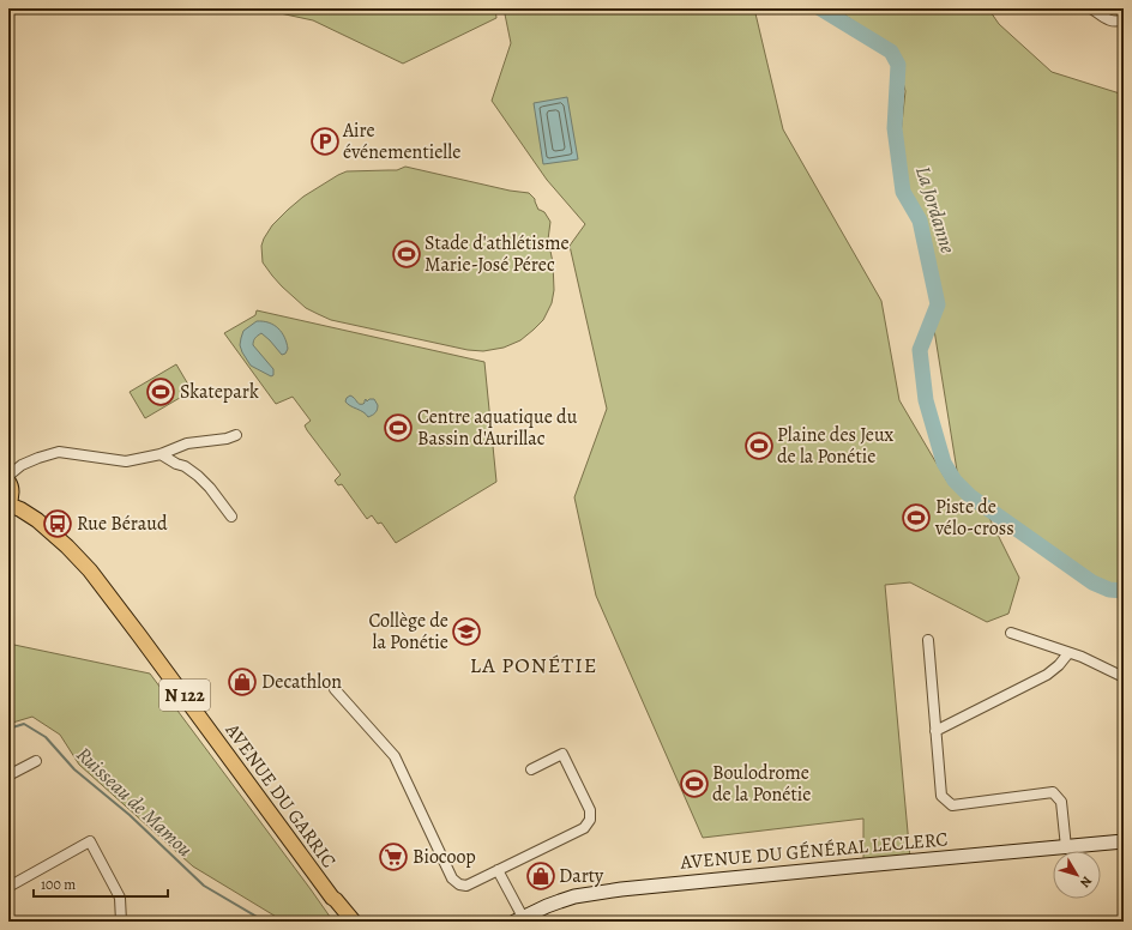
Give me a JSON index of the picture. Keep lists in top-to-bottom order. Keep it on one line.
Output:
{"streets":{"main road":["N 122","AVENUE DU GARRIC"],"street":["AVENUE DU GÉNÉRAL LECLERC"]},"districts":["LA PONÉTIE"],"water":["La Jordanne","Ruisseau de Mamou"],"places":{"parking":["Aire événementielle"],"sports":["Stade d'athlétisme Marie-José Pérec","Skatepark","Centre aquatique du Bassin d'Aurillac","Plaine des Jeux de la Ponétie","Piste de vélo-cross","Boulodrome de la Ponétie"],"bus stop":["Rue Béraud"],"school or university":["Collège de la Ponétie"],"shop":["Decathlon","Darty"],"supermarket":["Biocoop"]},"scale_bar":"100 m","north":"bottom right"}
